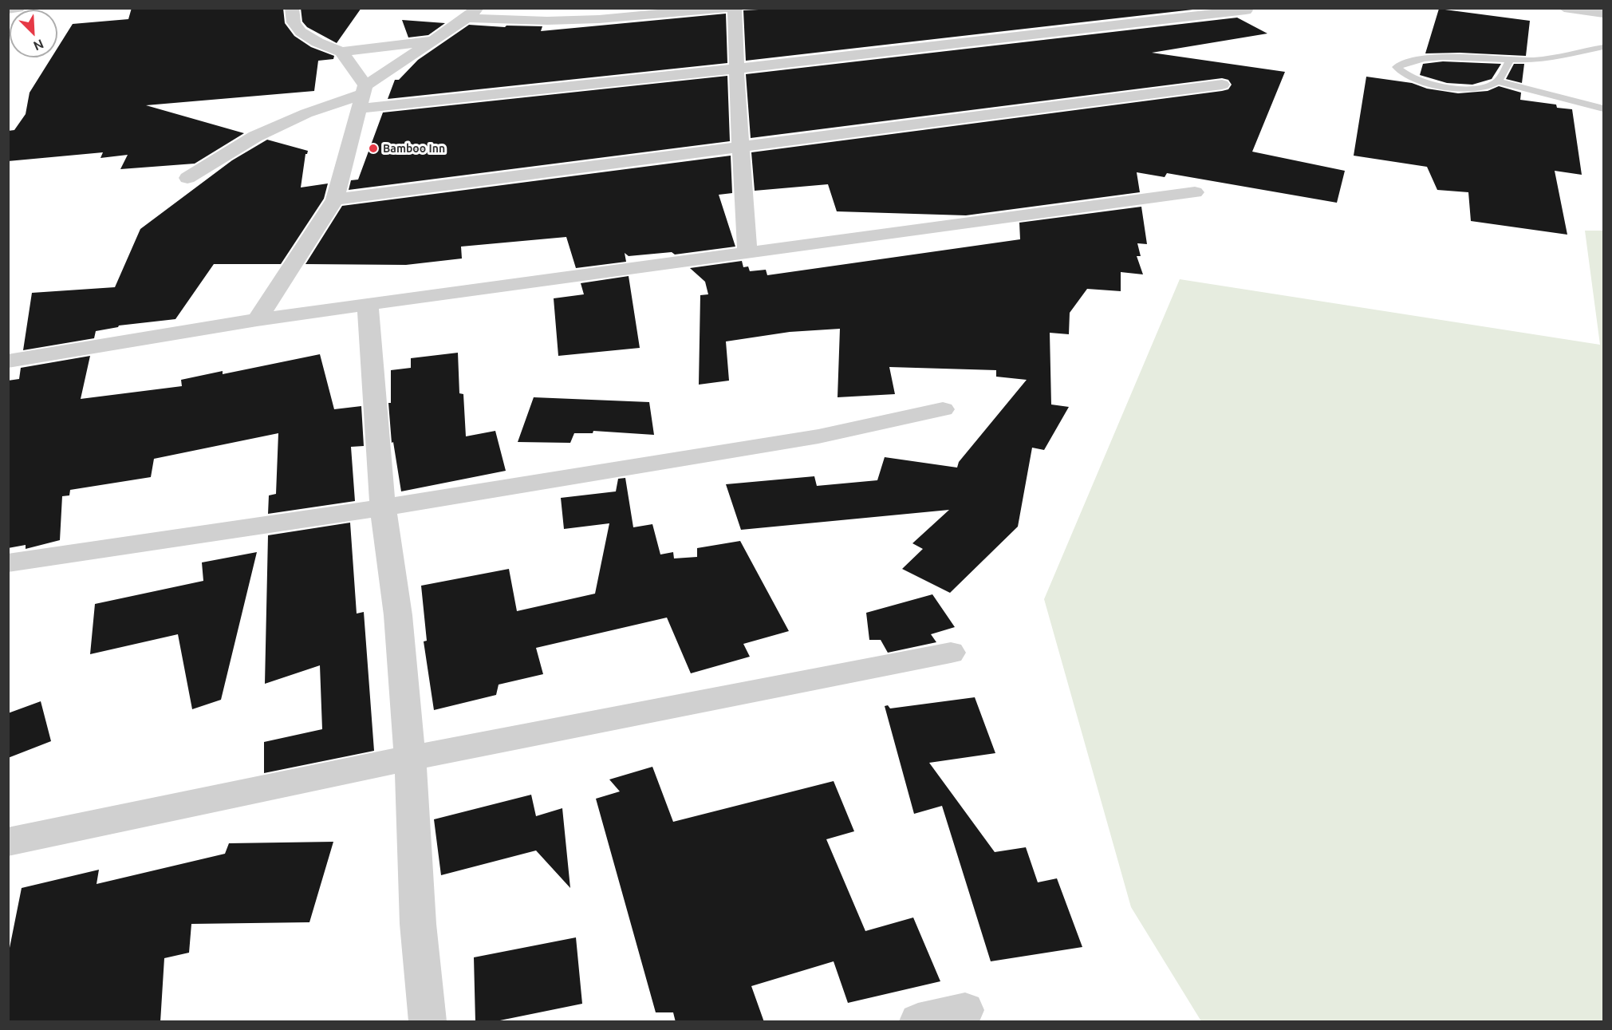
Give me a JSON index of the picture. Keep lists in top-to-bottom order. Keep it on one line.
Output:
{"places":["Bamboo Inn"],"north":"bottom right"}
